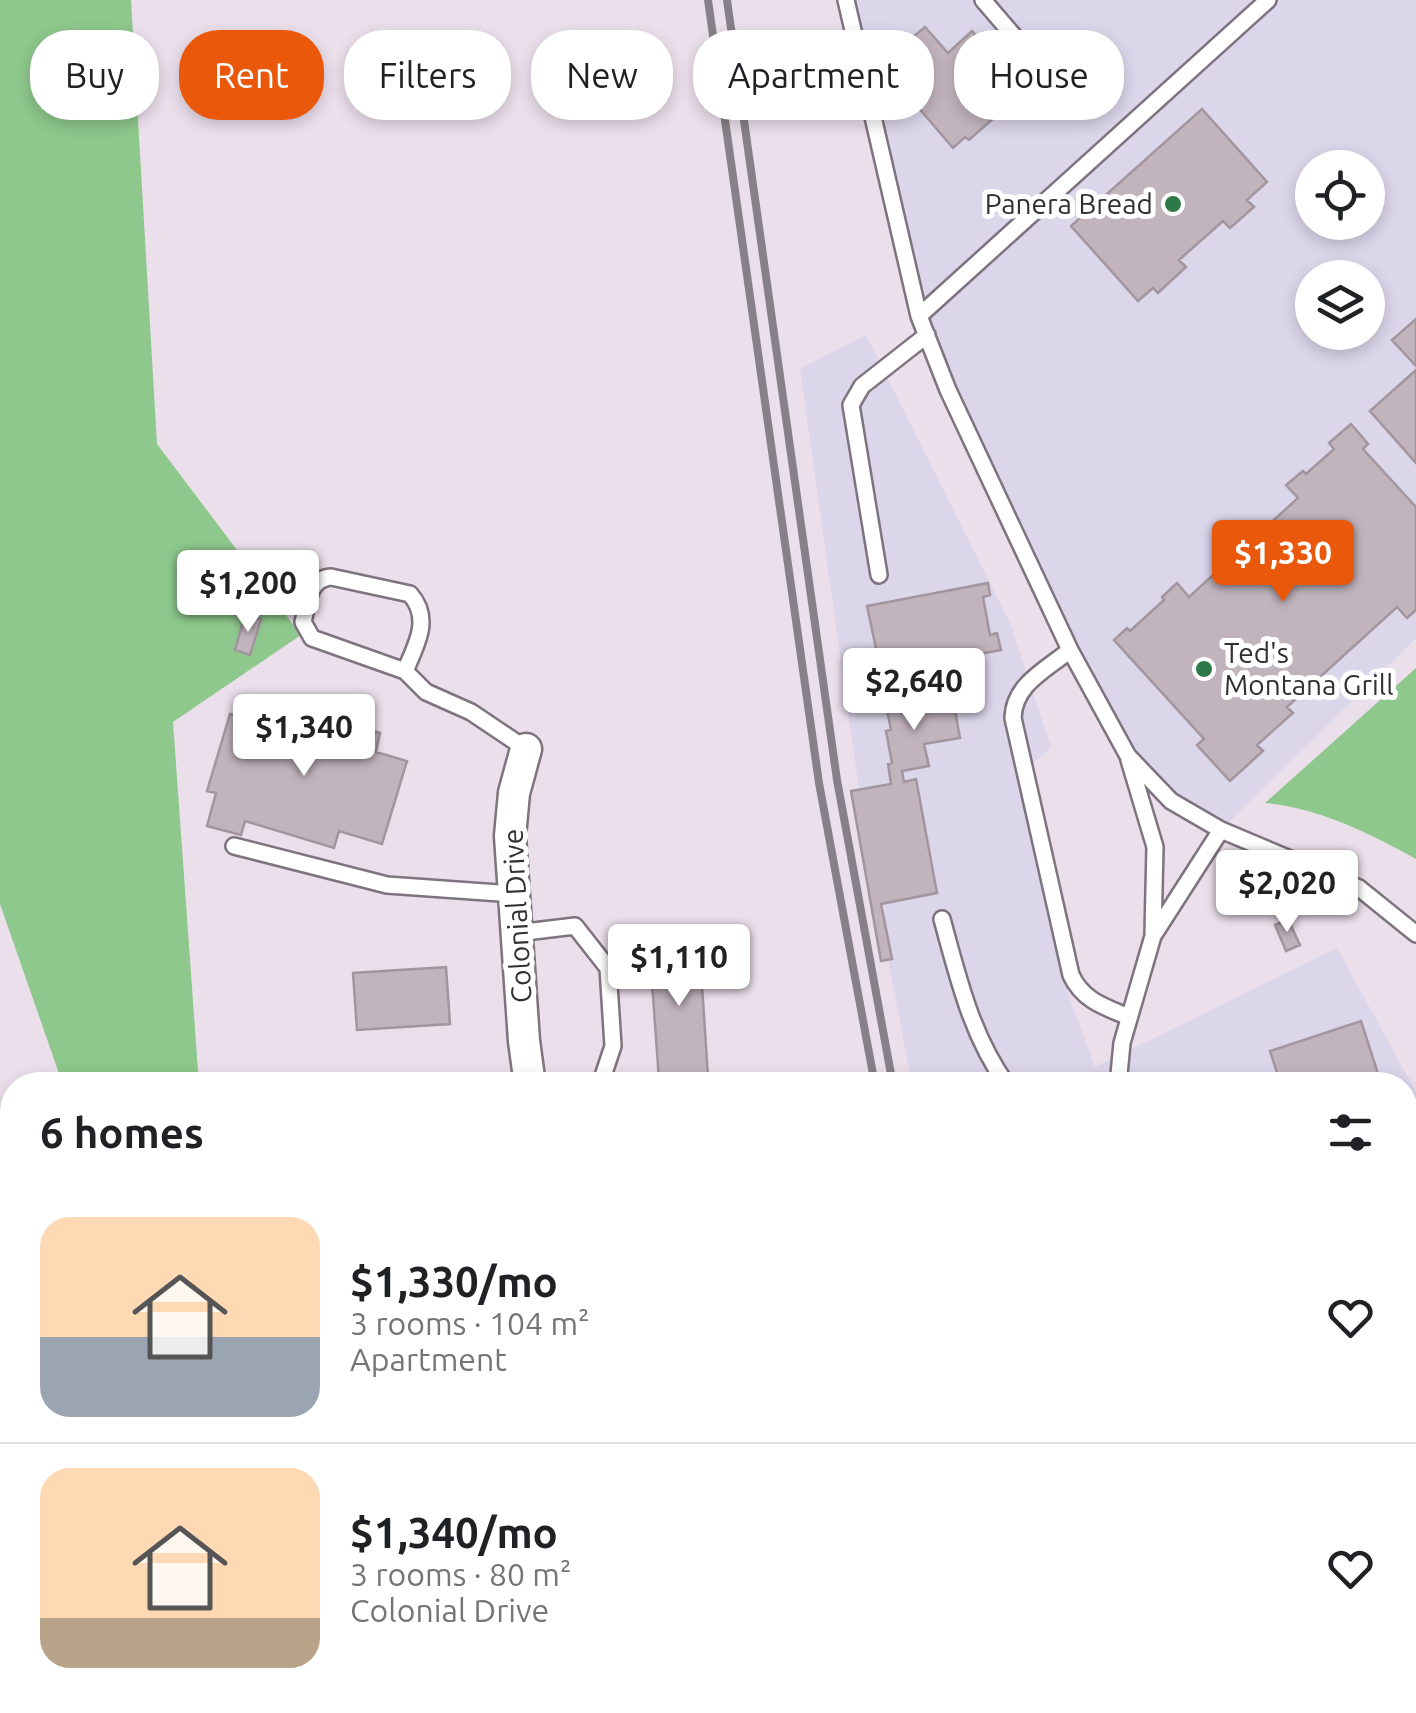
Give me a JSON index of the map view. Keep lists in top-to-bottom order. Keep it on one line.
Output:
{"streets":{"street":["Colonial Drive"]},"places":["Panera Bread","Ted's Montana Grill"],"page":{"chip":["Buy","Rent","Filters","New","Apartment","House"],"price":["$1,330","$1,200","$2,640","$1,340","$2,020","$1,110"],"heading":"6 homes","list":[{"name":"$1,330/mo","note":"3 rooms · 104 m² · Apartment"},{"name":"$1,340/mo","note":"3 rooms · 80 m² · Colonial Drive"}]}}
